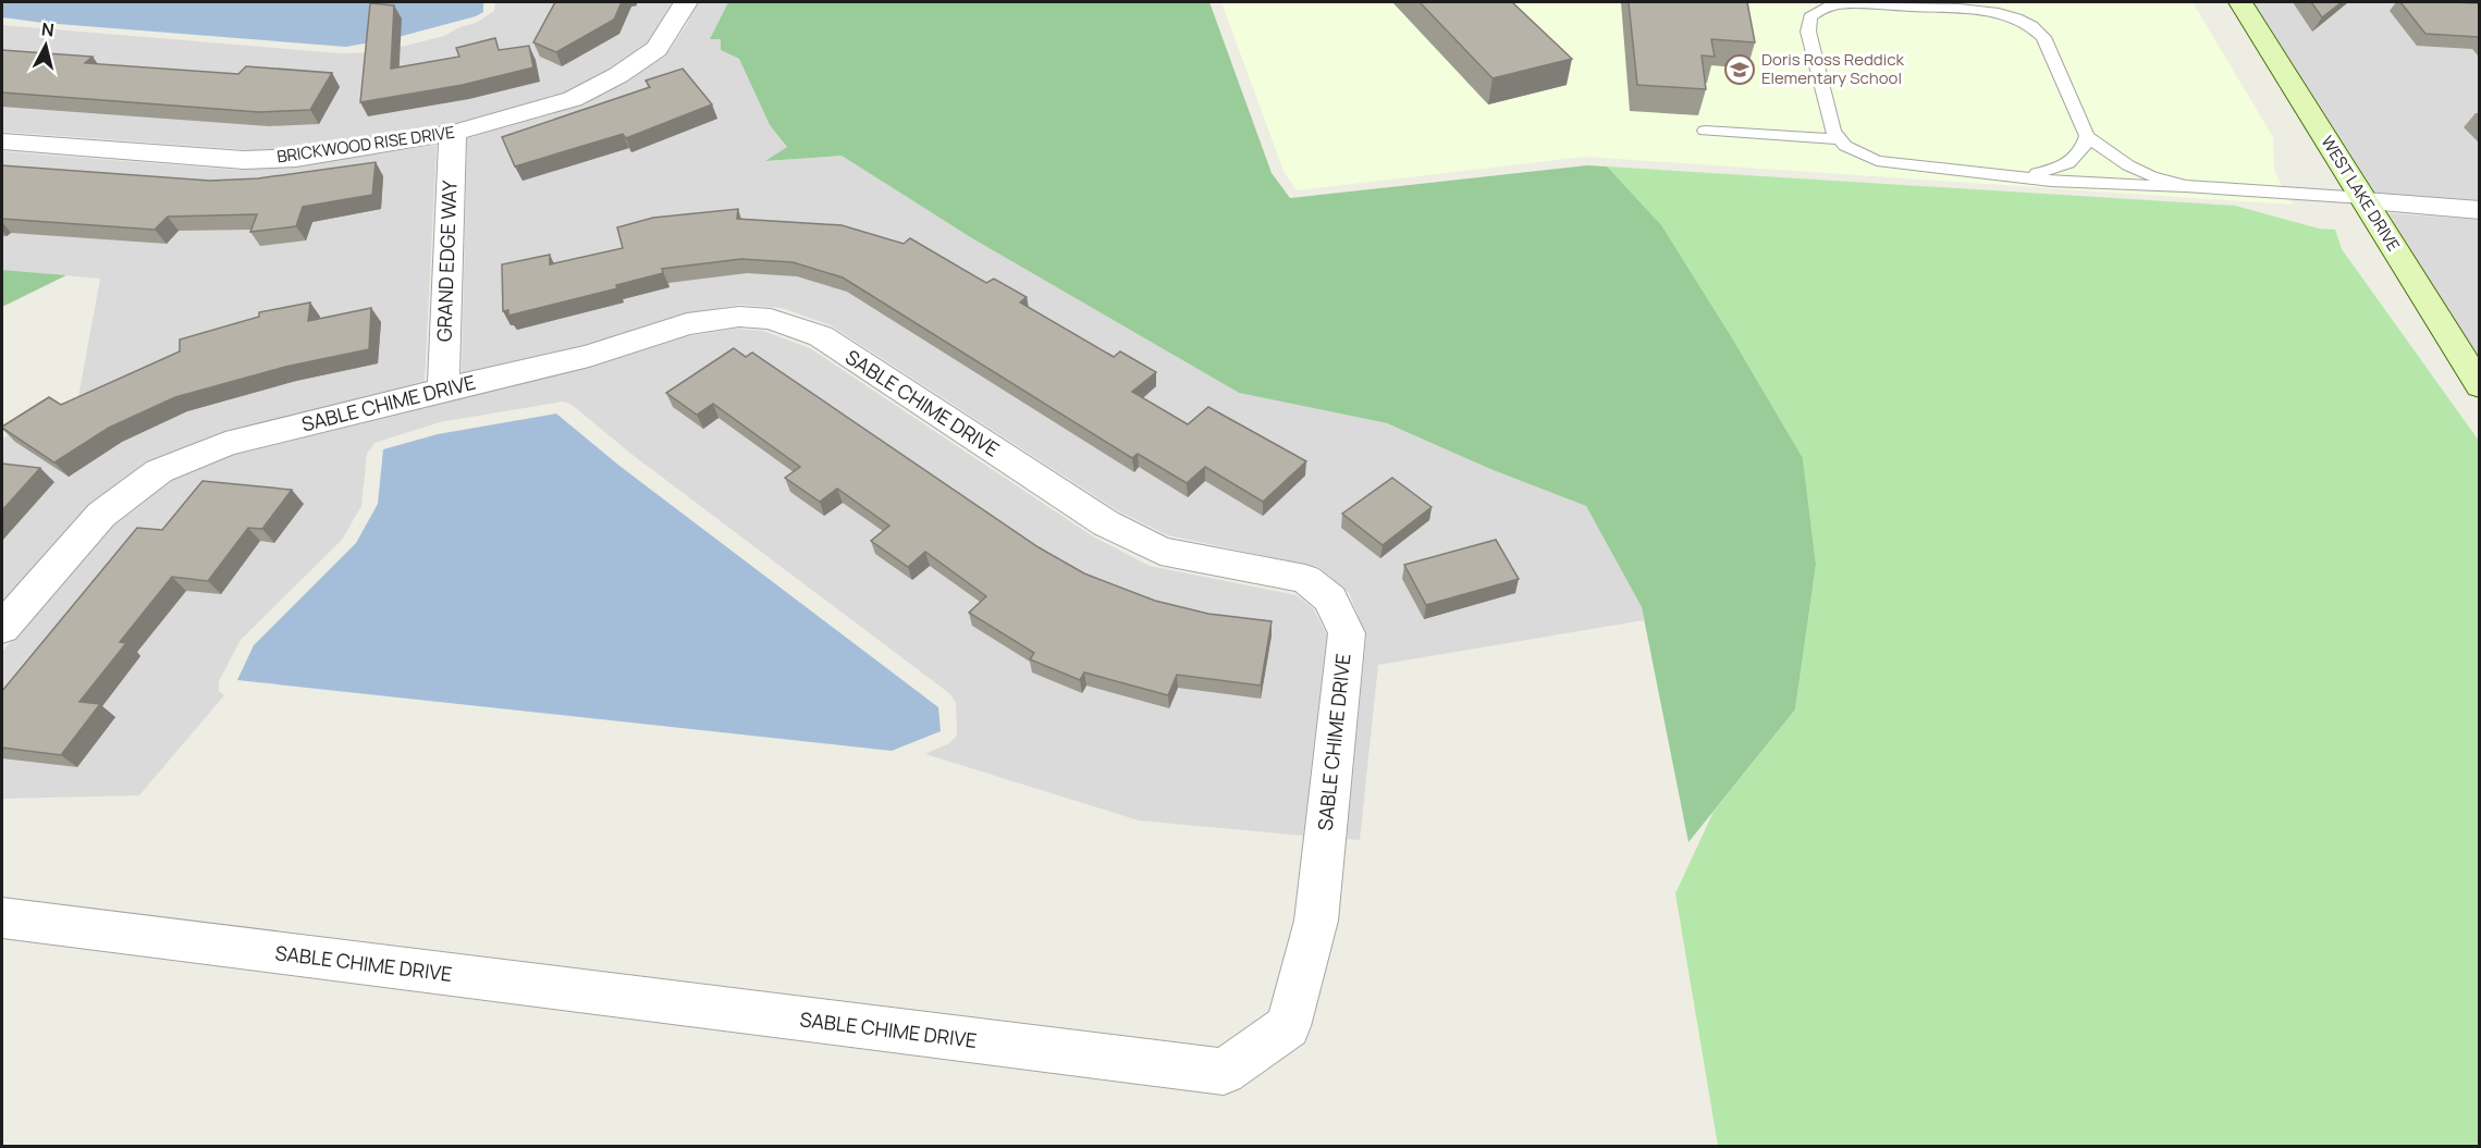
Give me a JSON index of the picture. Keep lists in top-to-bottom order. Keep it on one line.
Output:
{"streets":{"street":["BRICKWOOD RISE DRIVE","WEST LAKE DRIVE","GRAND EDGE WAY","SABLE CHIME DRIVE"]},"crossings":[["BRICKWOOD RISE DRIVE","GRAND EDGE WAY"],["GRAND EDGE WAY","SABLE CHIME DRIVE"]],"places":{"school or university":["Doris Ross Reddick Elementary School"]},"north":"top"}
